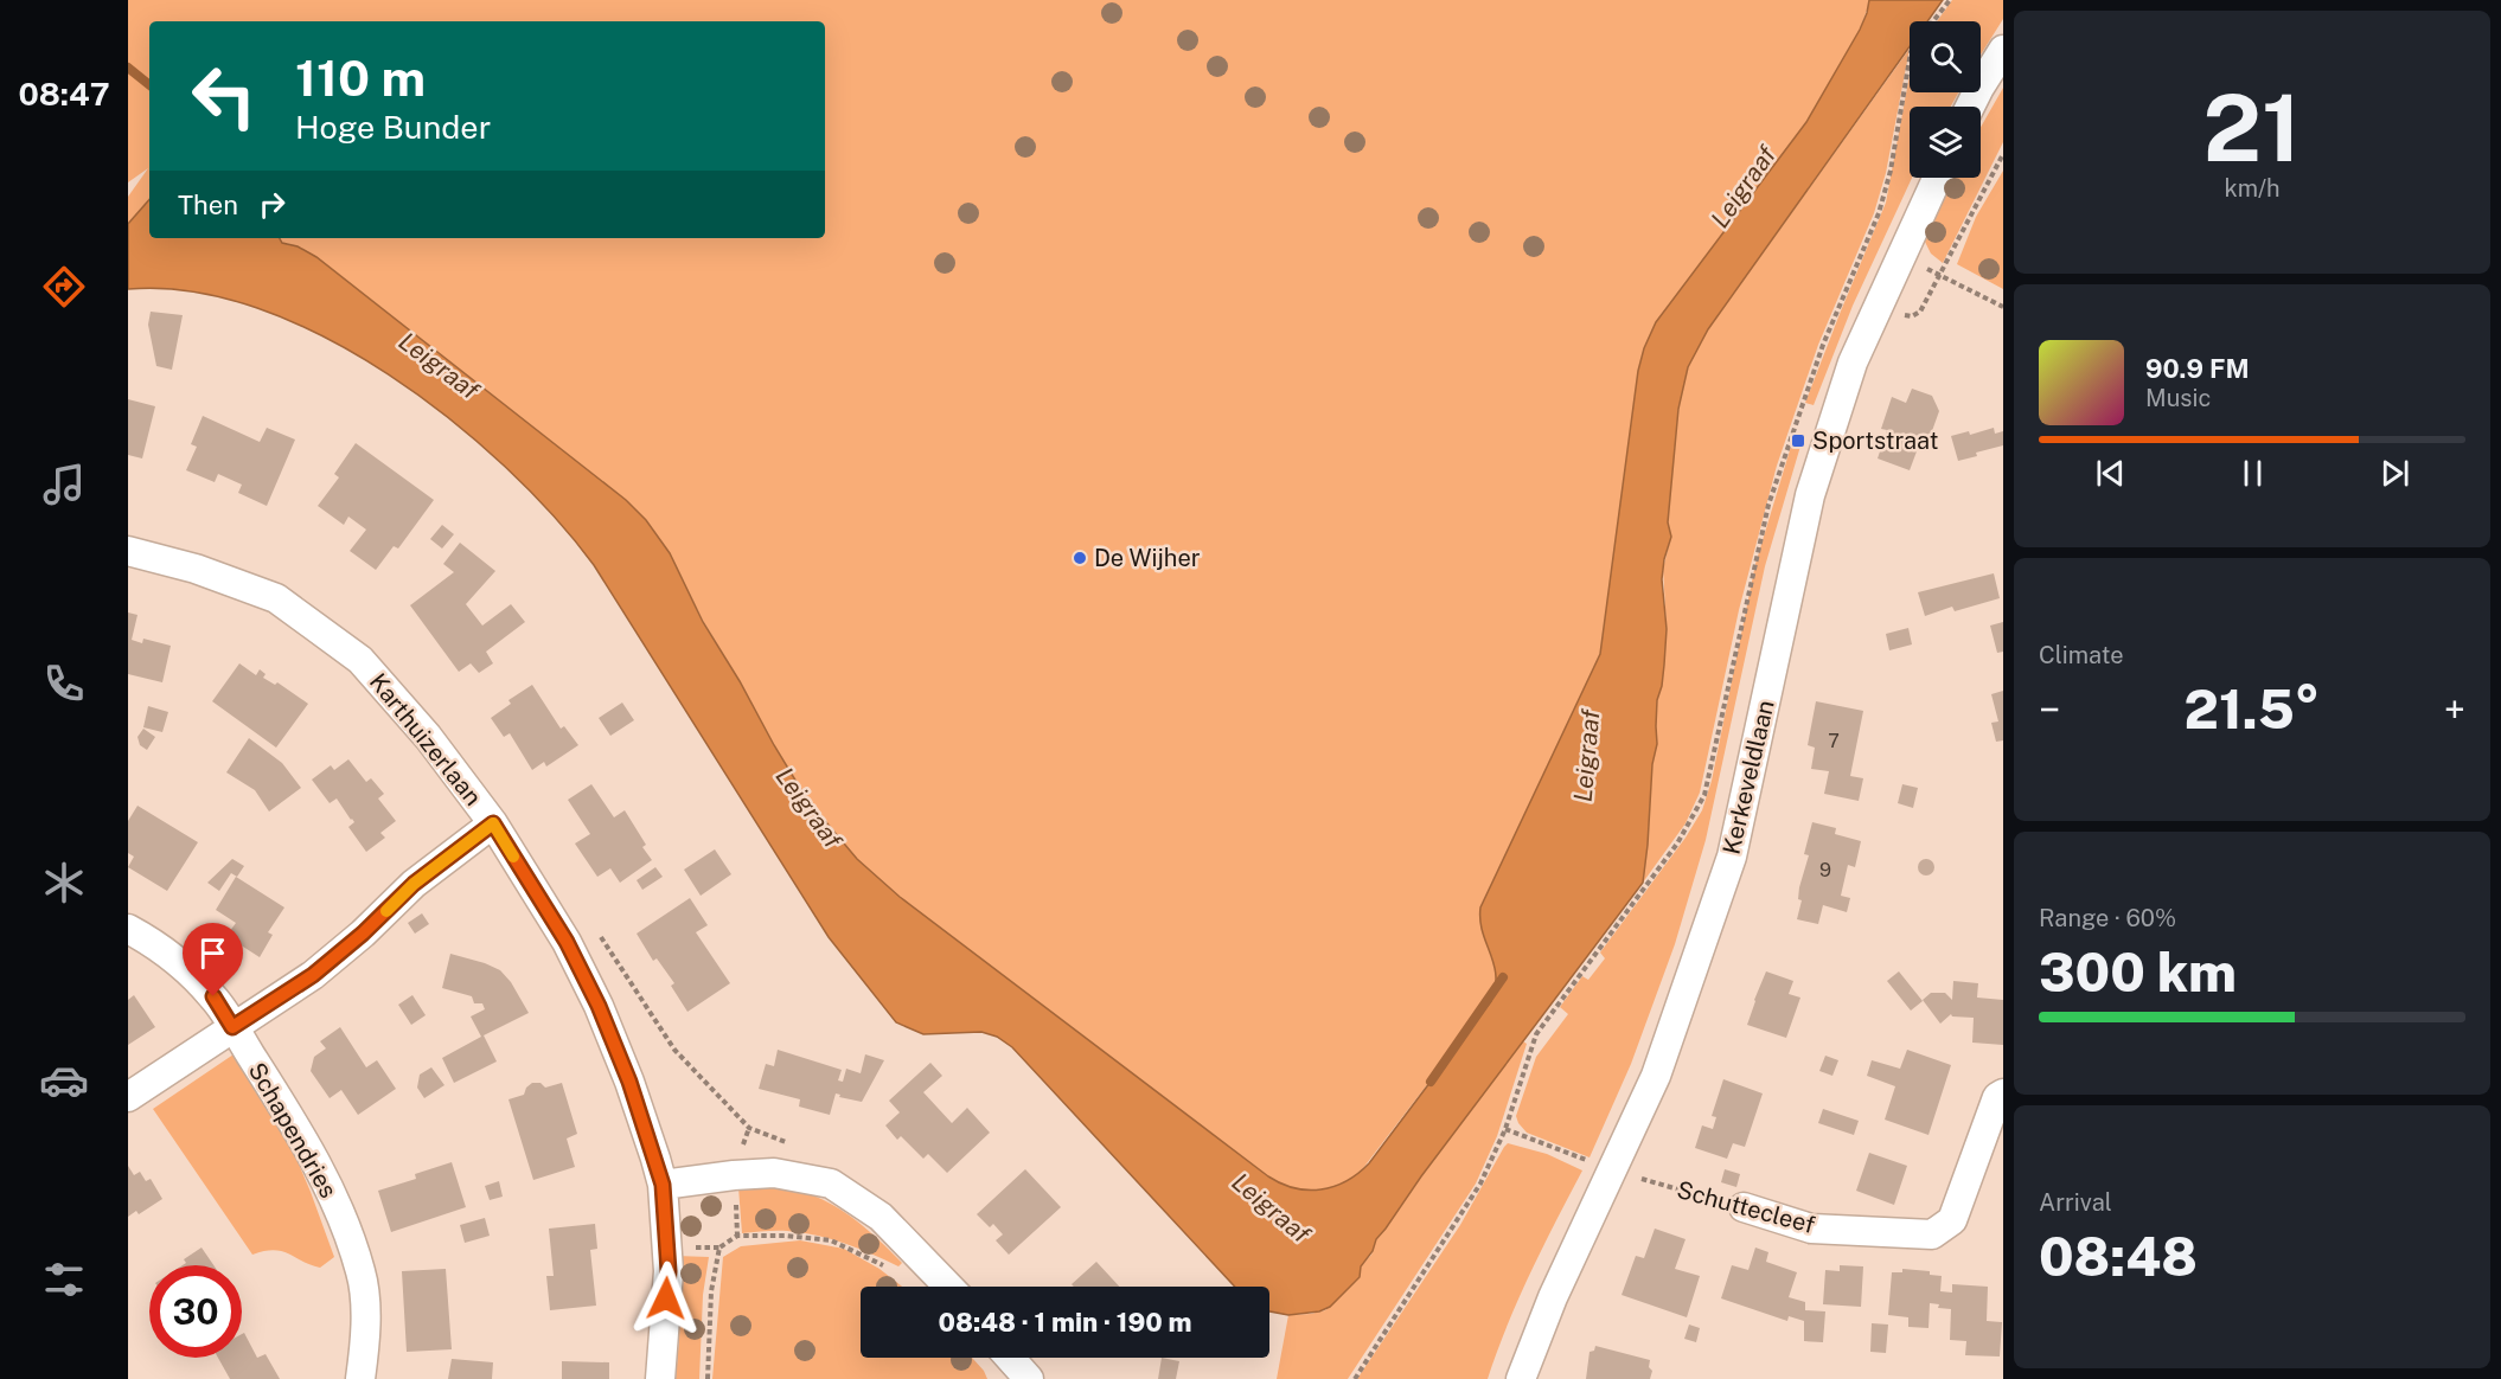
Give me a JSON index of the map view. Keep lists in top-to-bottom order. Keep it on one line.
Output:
{"streets":{"street":["Karthuizerlaan","Kerkeveldlaan","Schapendries","Schuttecleef"]},"crossings":[["Kerkeveldlaan","Schuttecleef"]],"water":["Leigraaf"],"places":{"transit":["Sportstraat"],"other":["De Wijher"]},"house_numbers":["7","9"],"page":{"tabs":"08:47","tile":[["21","km/h"],"Climate",["Range · 60%","300 km"],["Arrival","08:48"]],"turn":["110 m","Hoge Bunder"],"then":"Then","song":["90.9 FM","Music"],"heat":["−","21.5°","+"],"limit":"30","trip":"08:48 · 1 min · 190 m"}}
